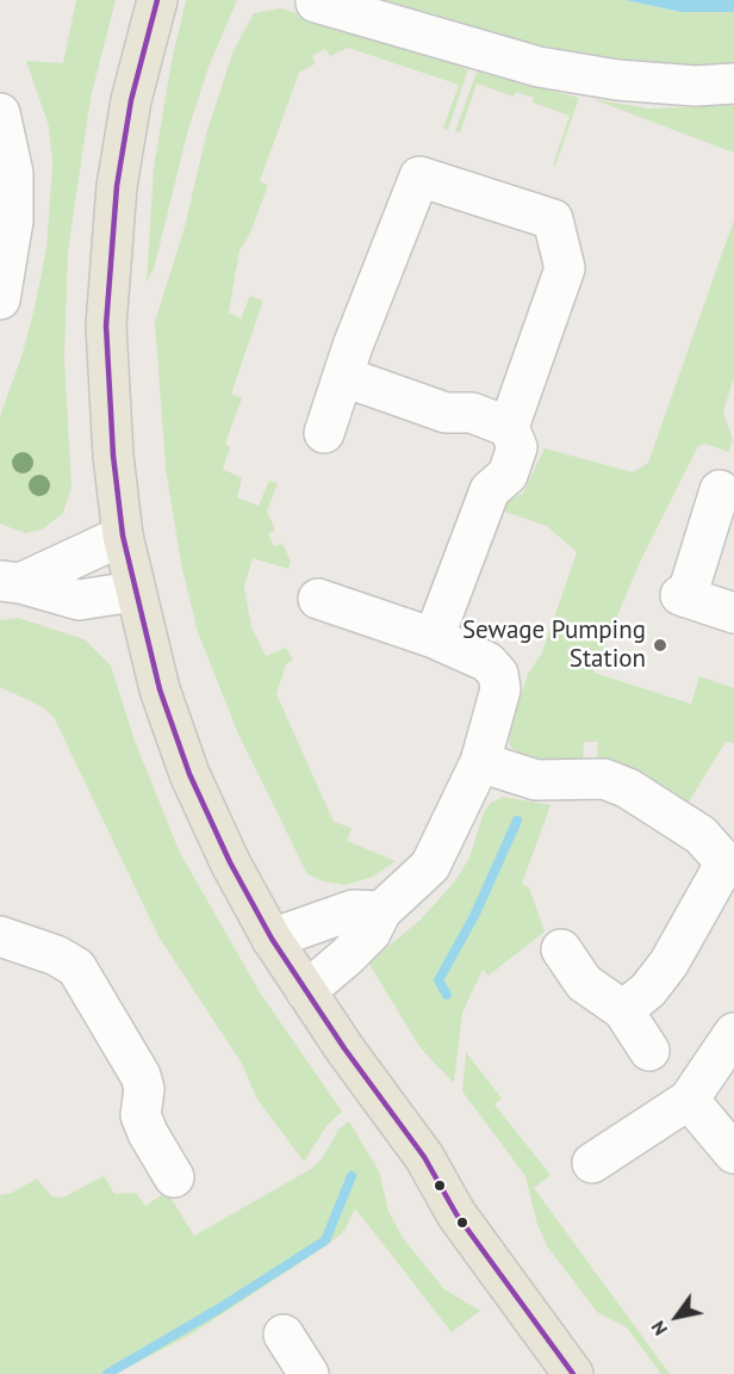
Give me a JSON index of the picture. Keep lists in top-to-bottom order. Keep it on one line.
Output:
{"places":["Sewage Pumping Station"],"north":"bottom left"}
